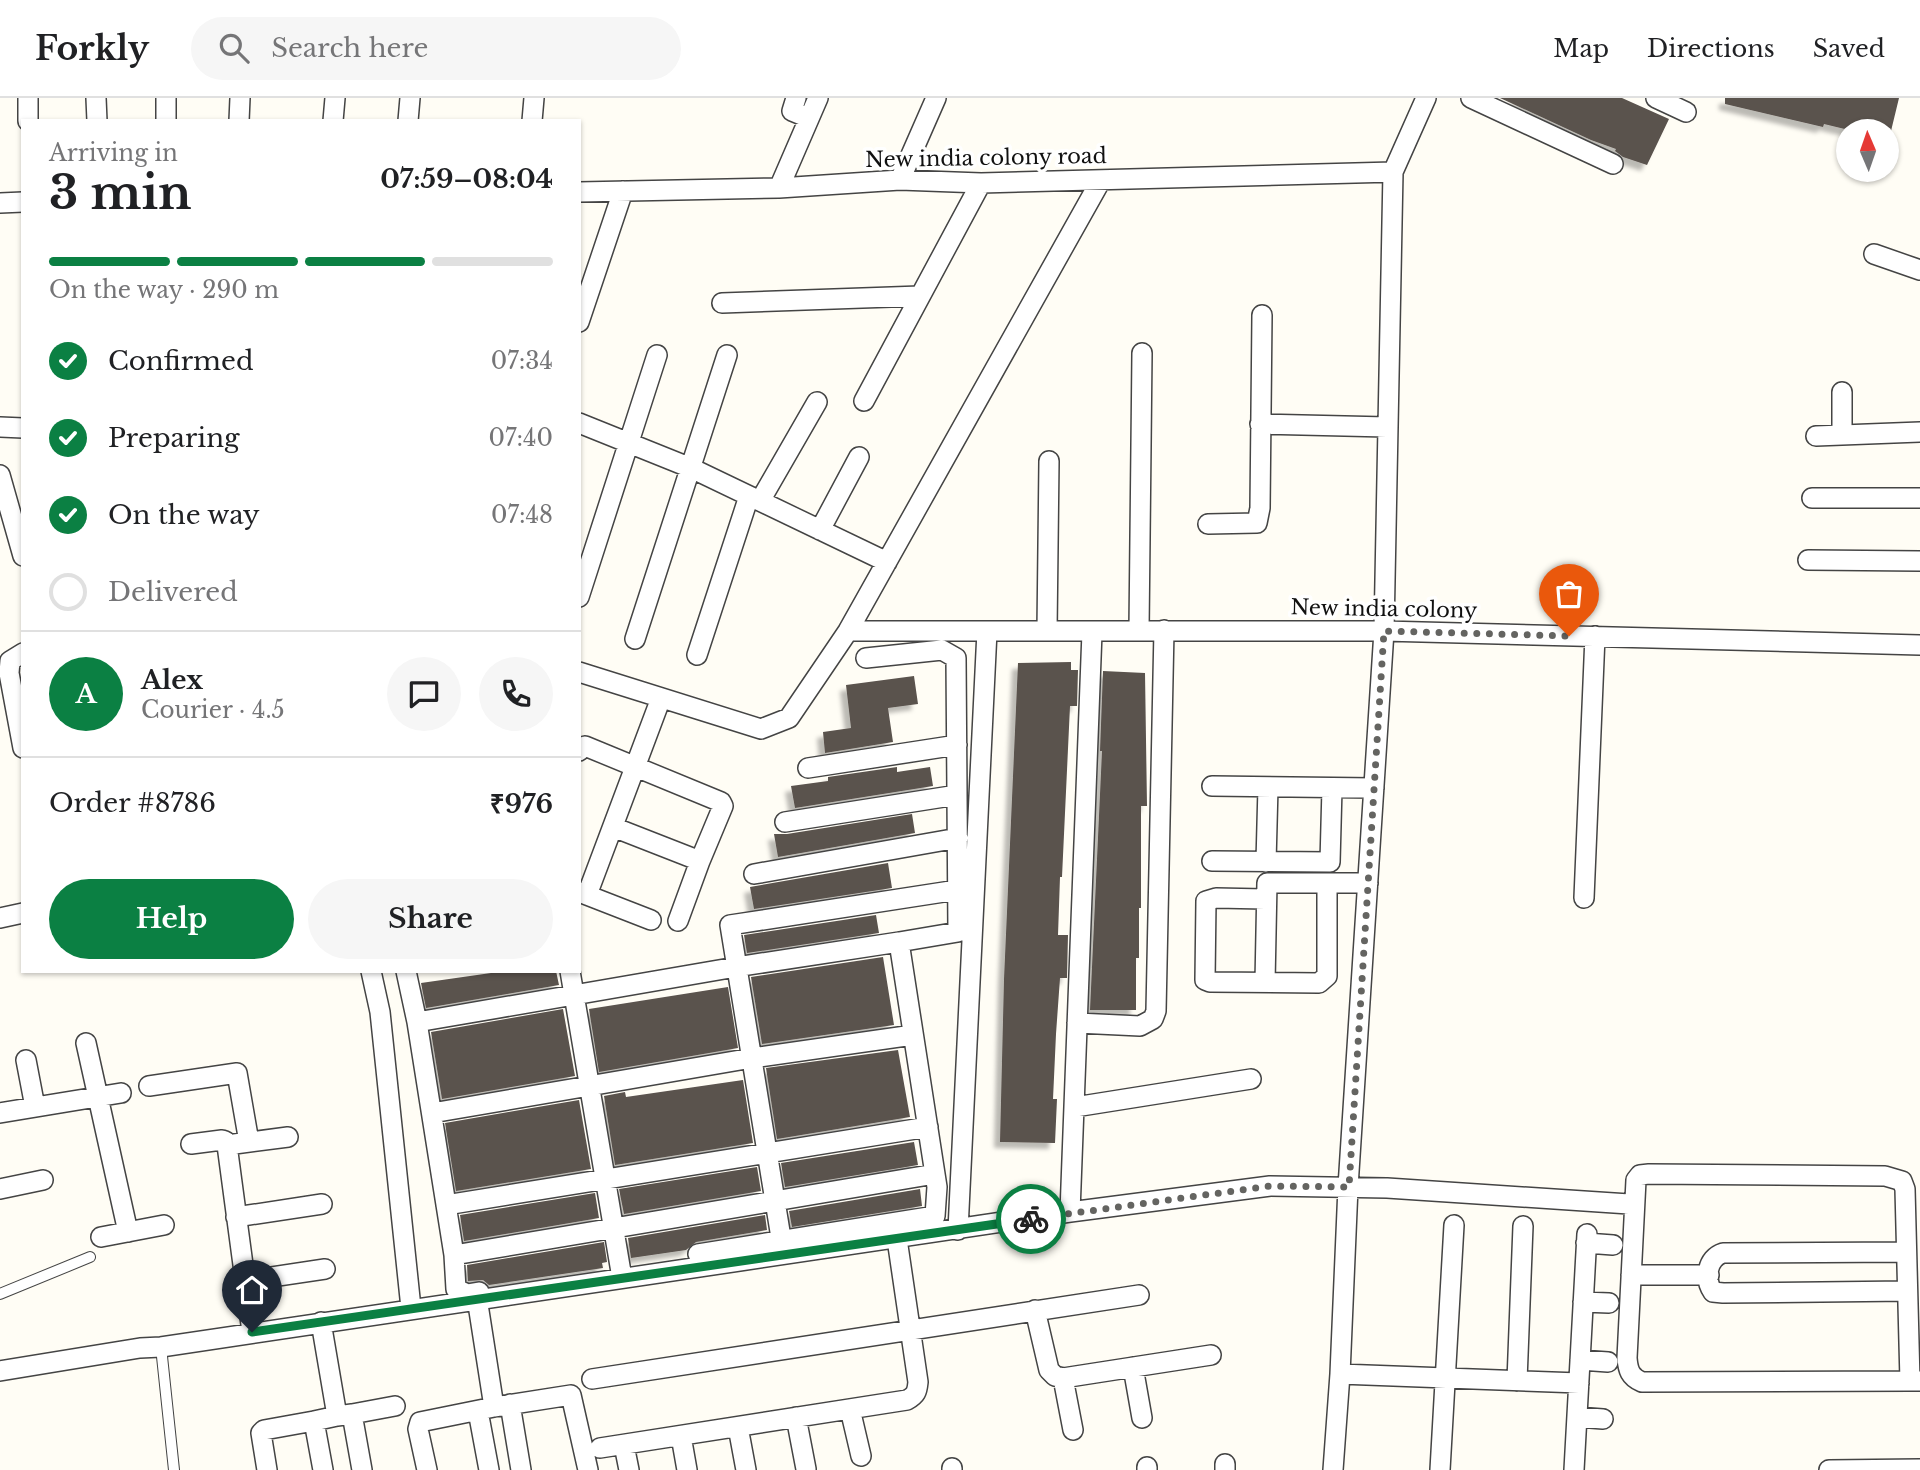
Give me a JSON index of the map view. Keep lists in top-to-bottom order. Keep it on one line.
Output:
{"streets":{"street":["New india colony road","New india colony"]},"north":"top","page":{"header":"Forkly","search":"Search here","nav":["Map","Directions","Saved"],"heading":["3 min","Arriving in","07:59–08:04"],"panel":["Alex","Courier · 4.5","Order #8786","₹976"],"bar":"On the way · 290 m","list":[["Confirmed","07:34"],["Preparing","07:40"],["On the way","07:48"],"Delivered"],"round":"A","buttons":["Help","Share"]}}
